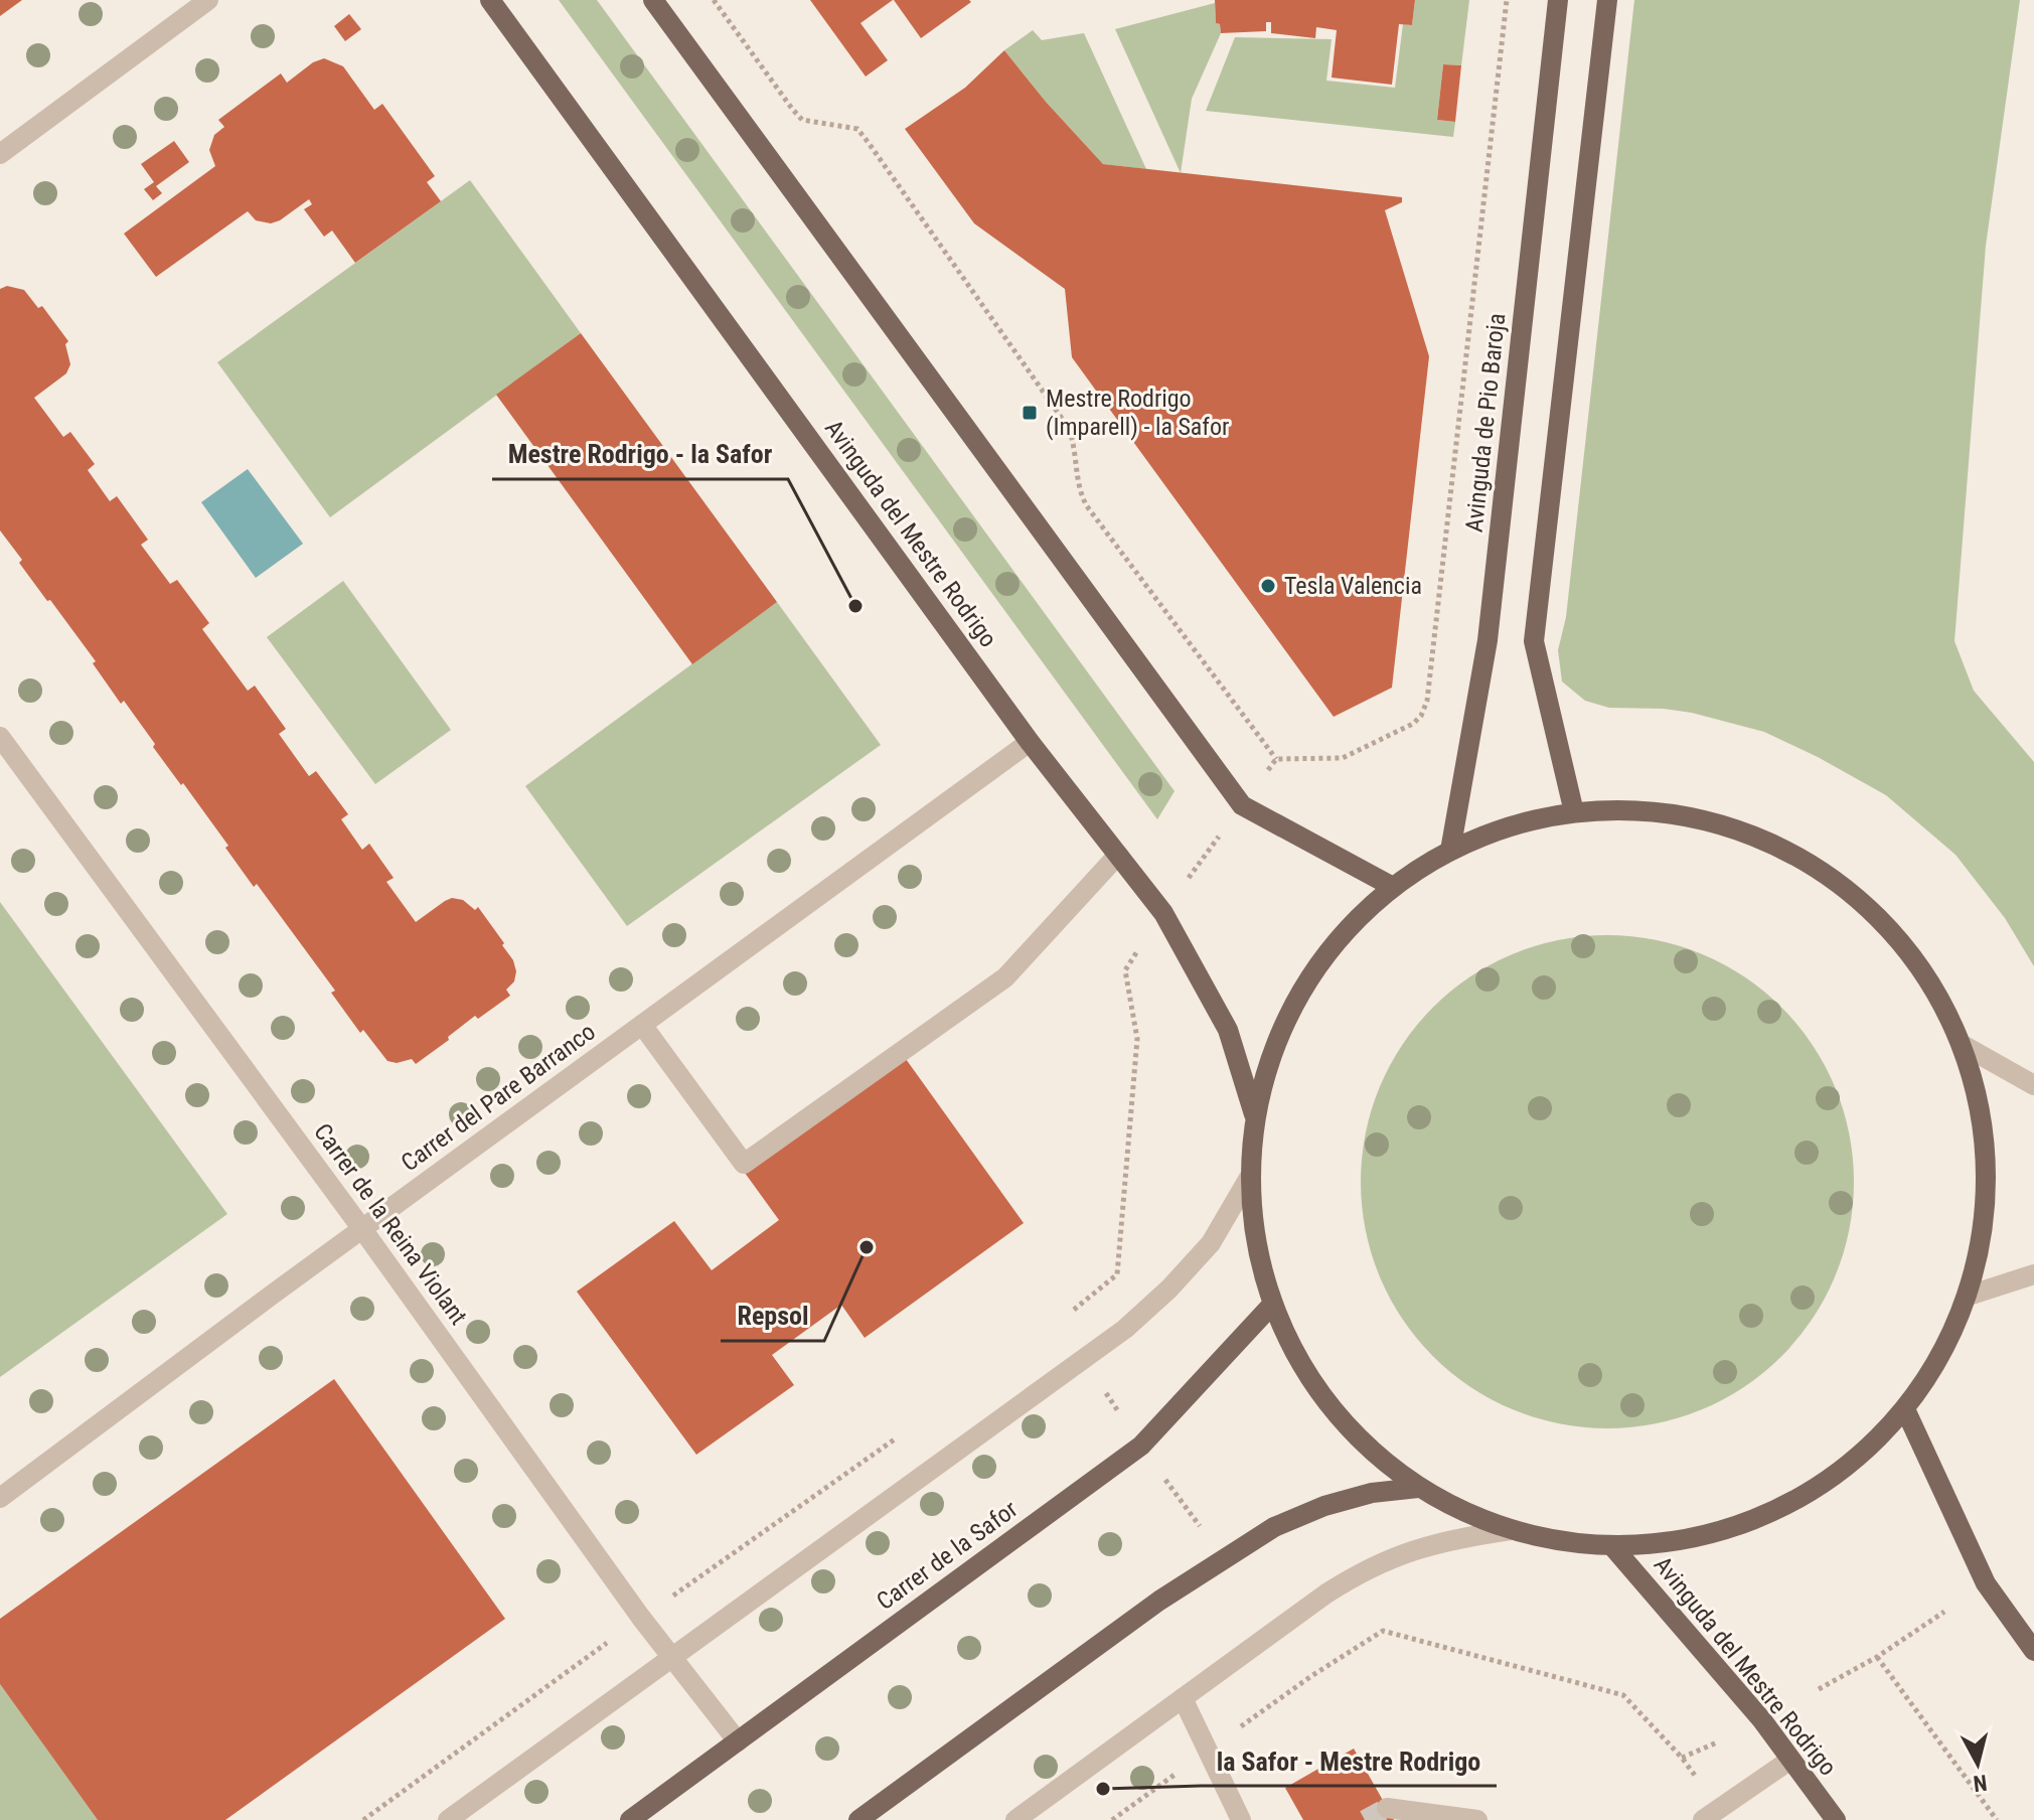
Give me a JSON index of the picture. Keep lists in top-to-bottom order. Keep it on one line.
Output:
{"streets":{"main road":["Avinguda de Pio Baroja","Avinguda del Mestre Rodrigo","Carrer de la Safor"],"street":["Carrer del Pare Barranco","Carrer de la Reina Violant"]},"crossings":[["Avinguda del Mestre Rodrigo","Carrer del Pare Barranco"],["Carrer del Pare Barranco","Carrer de la Reina Violant"],["Carrer de la Reina Violant","Carrer de la Safor"]],"places":{"transit":["Mestre Rodrigo (Imparell) - la Safor"],"other":["Tesla Valencia","Mestre Rodrigo - la Safor","Repsol","la Safor - Mestre Rodrigo"]},"north":"bottom"}
